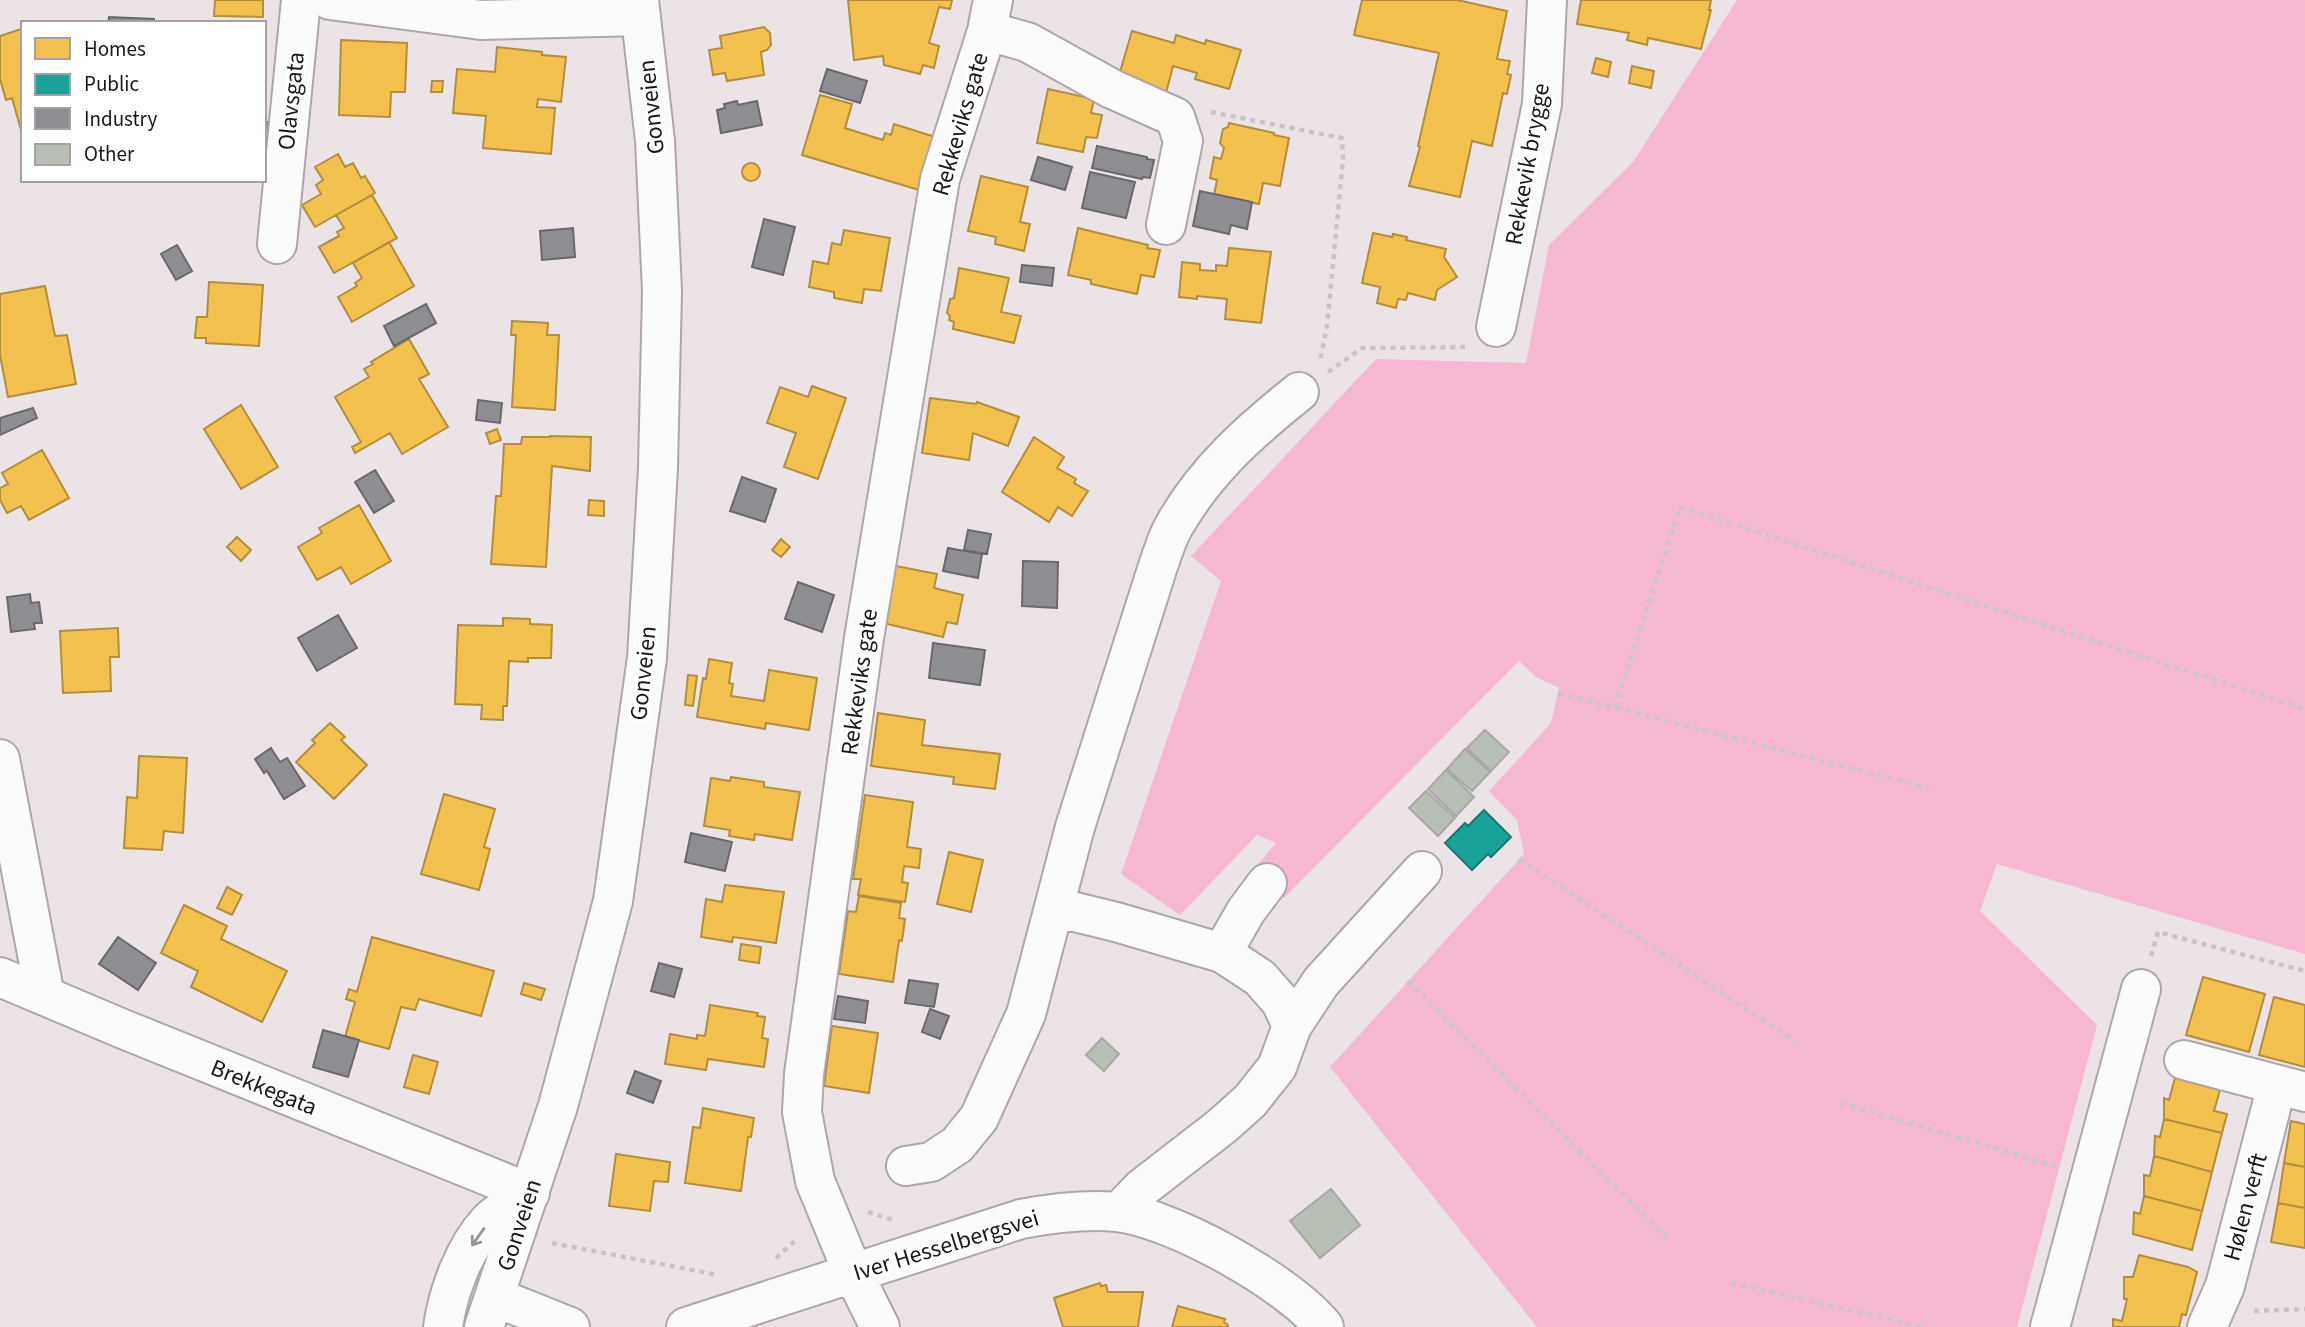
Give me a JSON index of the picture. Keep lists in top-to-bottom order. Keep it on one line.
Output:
{"streets":{"street":["Olavsgata","Gonveien","Rekkeviks gate","Rekkevik brygge","Brekkegata","Hølen verft","Iver Hesselbergsvei"]},"crossings":[["Gonveien","Brekkegata"],["Rekkeviks gate","Iver Hesselbergsvei"]],"legend":["Homes","Public","Industry","Other"]}
